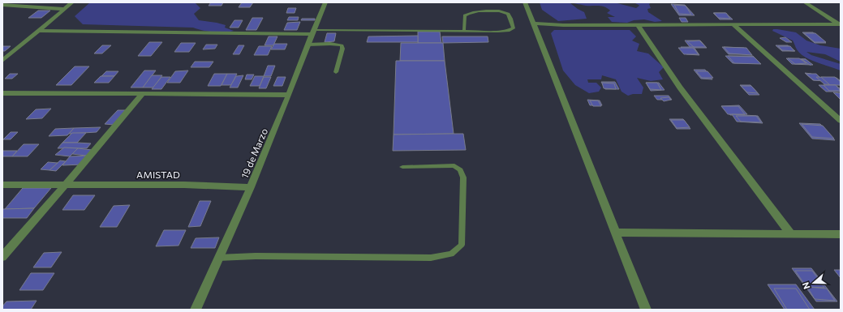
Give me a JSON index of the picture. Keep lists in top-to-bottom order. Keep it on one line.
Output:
{"streets":{"street":["19 de Marzo","AMISTAD"]},"crossings":[["19 de Marzo","AMISTAD"]],"north":"left"}
